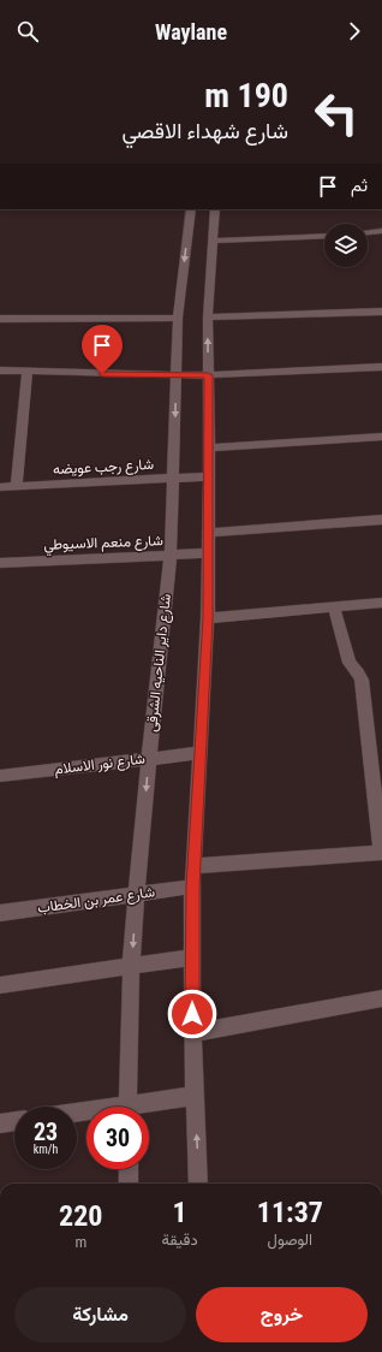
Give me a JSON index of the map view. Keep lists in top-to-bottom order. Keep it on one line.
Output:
{"streets":{"street":["شارع رجب عويضه","شارع منعم الاسيوطي","شارع داير الناحيه الشرقى","شارع نور الاسلام","شارع عمر بن الخطاب"]},"crossings":[["شارع رجب عويضه","شارع داير الناحيه الشرقى"],["شارع منعم الاسيوطي","شارع داير الناحيه الشرقى"],["شارع داير الناحيه الشرقى","شارع نور الاسلام"],["شارع داير الناحيه الشرقى","شارع عمر بن الخطاب"]],"page":{"header":"Waylane","turn":["190 m","شارع شهداء الاقصي"],"then":"ثم","speed":"23 km/h","limit":"30","eta":["11:37","الوصول","1","دقيقة","220","m"],"buttons":["خروج","مشاركة"]}}
